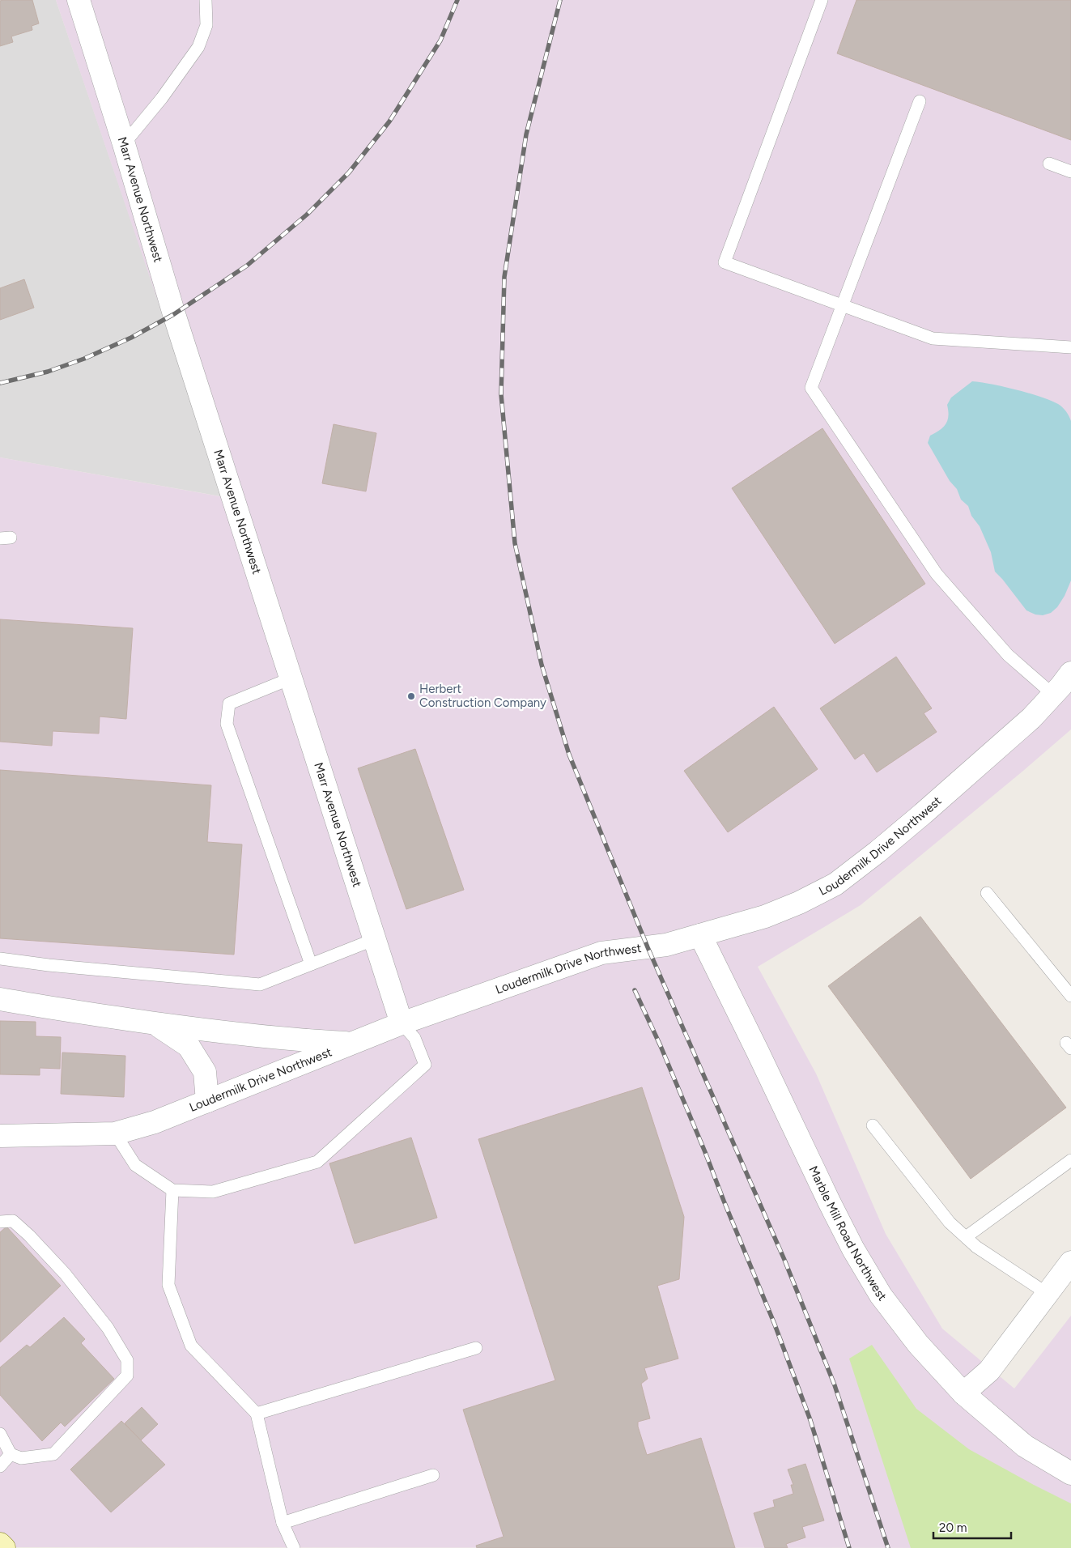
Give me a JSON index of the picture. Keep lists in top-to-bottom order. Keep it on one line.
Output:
{"streets":{"street":["Marr Avenue Northwest","Loudermilk Drive Northwest","Marble Mill Road Northwest"]},"crossings":[["Marr Avenue Northwest","Loudermilk Drive Northwest"],["Loudermilk Drive Northwest","Marble Mill Road Northwest"]],"places":["Herbert Construction Company"],"scale_bar":"20 m"}
